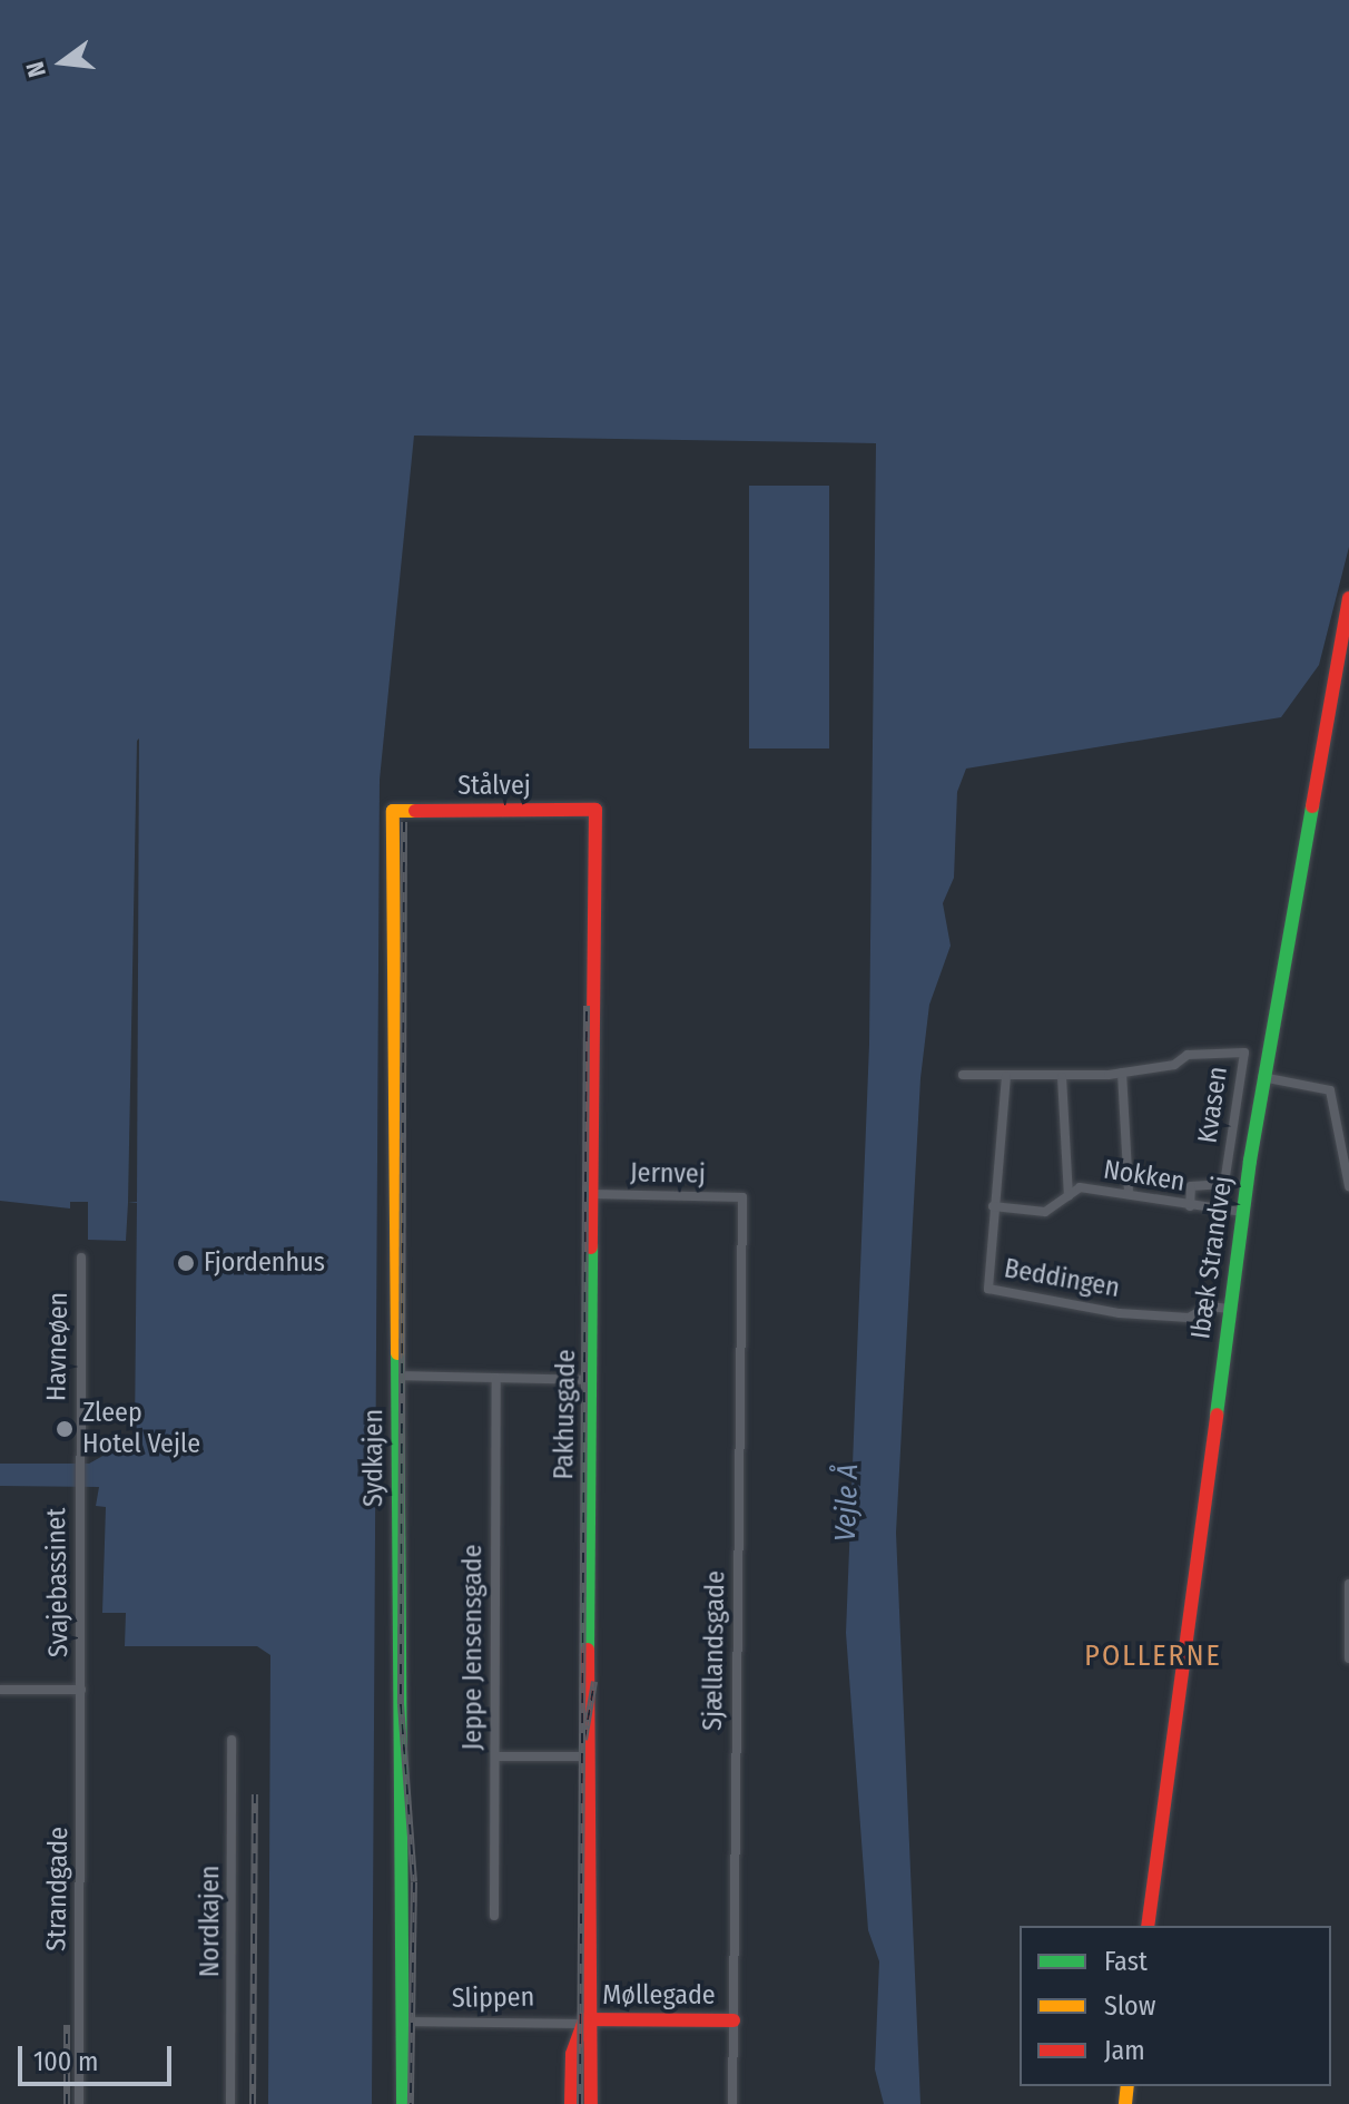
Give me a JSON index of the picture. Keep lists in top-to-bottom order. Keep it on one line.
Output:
{"streets":{"street":["Stålvej","Kvasen","Jernvej","Nokken","Ibæk Strandvej","Beddingen","Havneøen","Pakhusgade","Sydkajen","Svajebassinet","Jeppe Jensensgade","Sjællandsgade","Strandgade","Nordkajen","Møllegade","Slippen"]},"crossings":[["Stålvej","Pakhusgade"],["Stålvej","Sydkajen"],["Kvasen","Nokken"],["Kvasen","Beddingen"],["Jernvej","Pakhusgade"],["Jernvej","Sjællandsgade"],["Nokken","Ibæk Strandvej"],["Nokken","Beddingen"],["Ibæk Strandvej","Beddingen"],["Havneøen","Svajebassinet"],["Pakhusgade","Møllegade"],["Pakhusgade","Slippen"],["Sydkajen","Slippen"],["Svajebassinet","Strandgade"],["Sjællandsgade","Møllegade"],["Møllegade","Slippen"]],"districts":["POLLERNE"],"water":["Vejle Å"],"places":["Fjordenhus","Zleep Hotel Vejle"],"legend":["Fast","Slow","Jam"],"scale_bar":"100 m","north":"left"}
